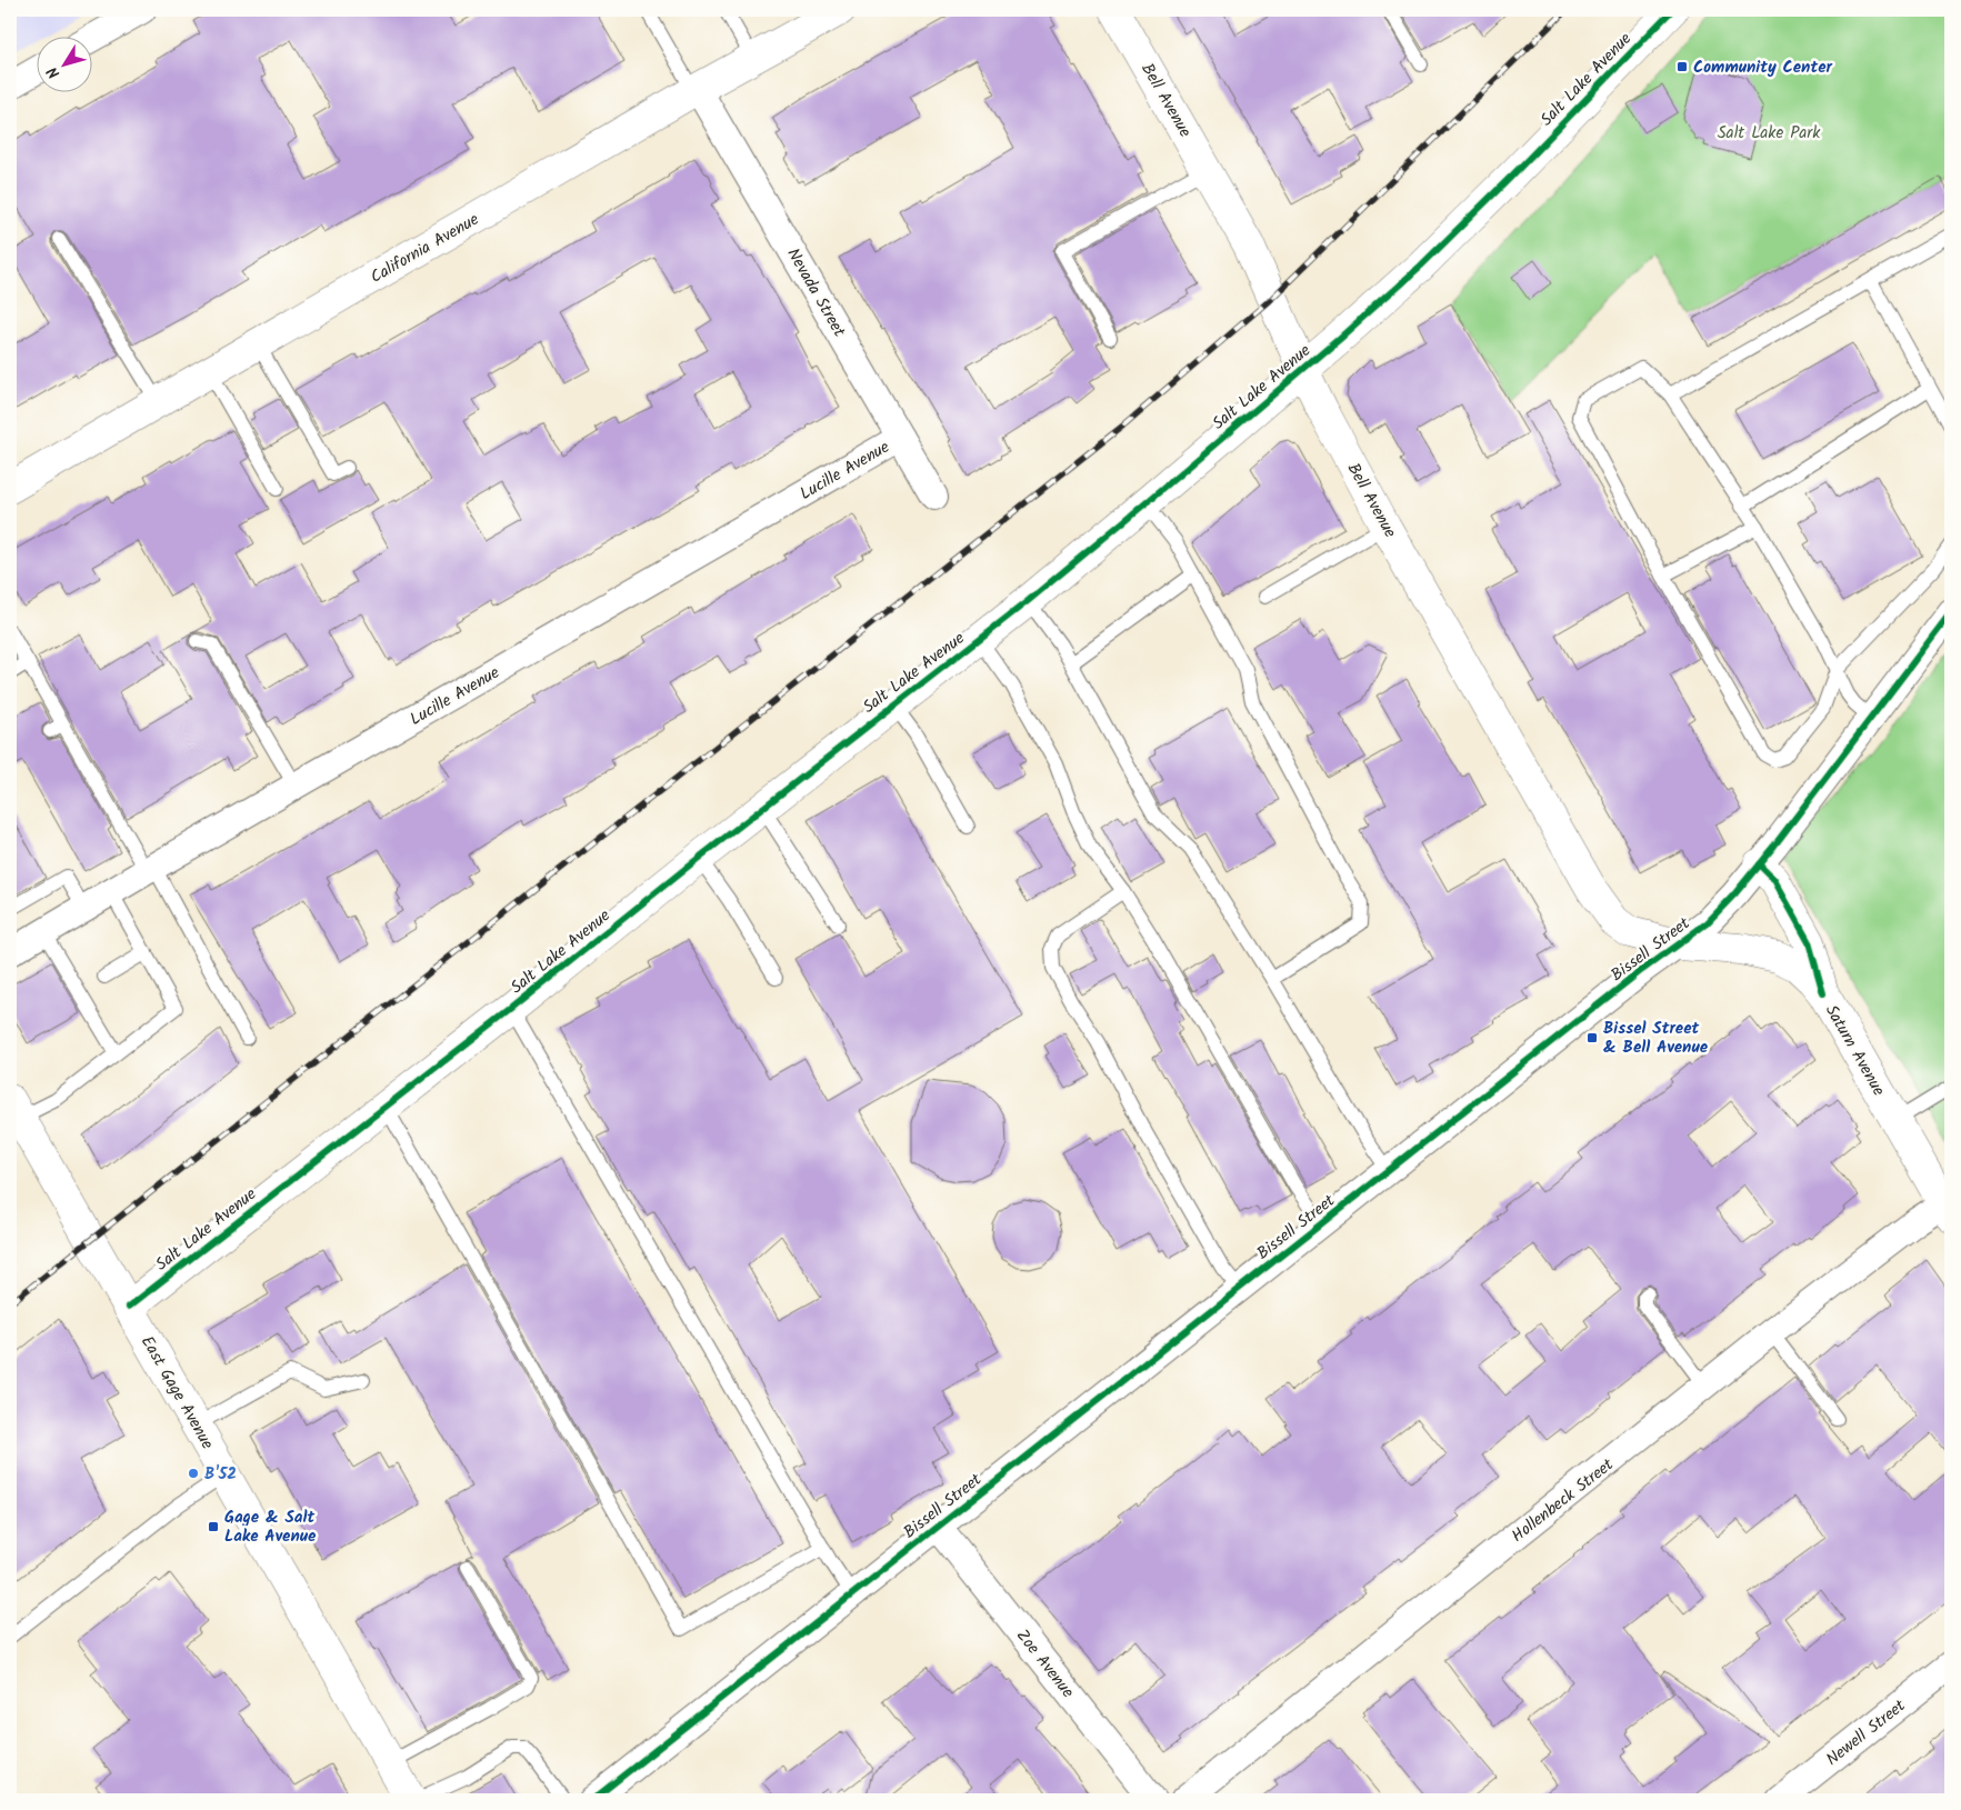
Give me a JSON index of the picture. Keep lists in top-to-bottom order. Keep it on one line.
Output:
{"streets":{"street":["Salt Lake Avenue","Bell Avenue","California Avenue","Nevada Street","Lucille Avenue","Bissell Street","Saturn Avenue","East Gage Avenue","Hollenbeck Street","Zoe Avenue","Newell Street"]},"crossings":[["Salt Lake Avenue","Bell Avenue"],["Salt Lake Avenue","East Gage Avenue"],["Bell Avenue","Bissell Street"],["Bell Avenue","Saturn Avenue"],["California Avenue","Nevada Street"],["Nevada Street","Lucille Avenue"],["Bissell Street","Saturn Avenue"],["Bissell Street","Zoe Avenue"],["Saturn Avenue","Hollenbeck Street"]],"parks":["Salt Lake Park"],"places":{"transit":["Community Center","Bissel Street & Bell Avenue","Gage & Salt Lake Avenue"],"other":["B'52"]},"north":"bottom left"}
